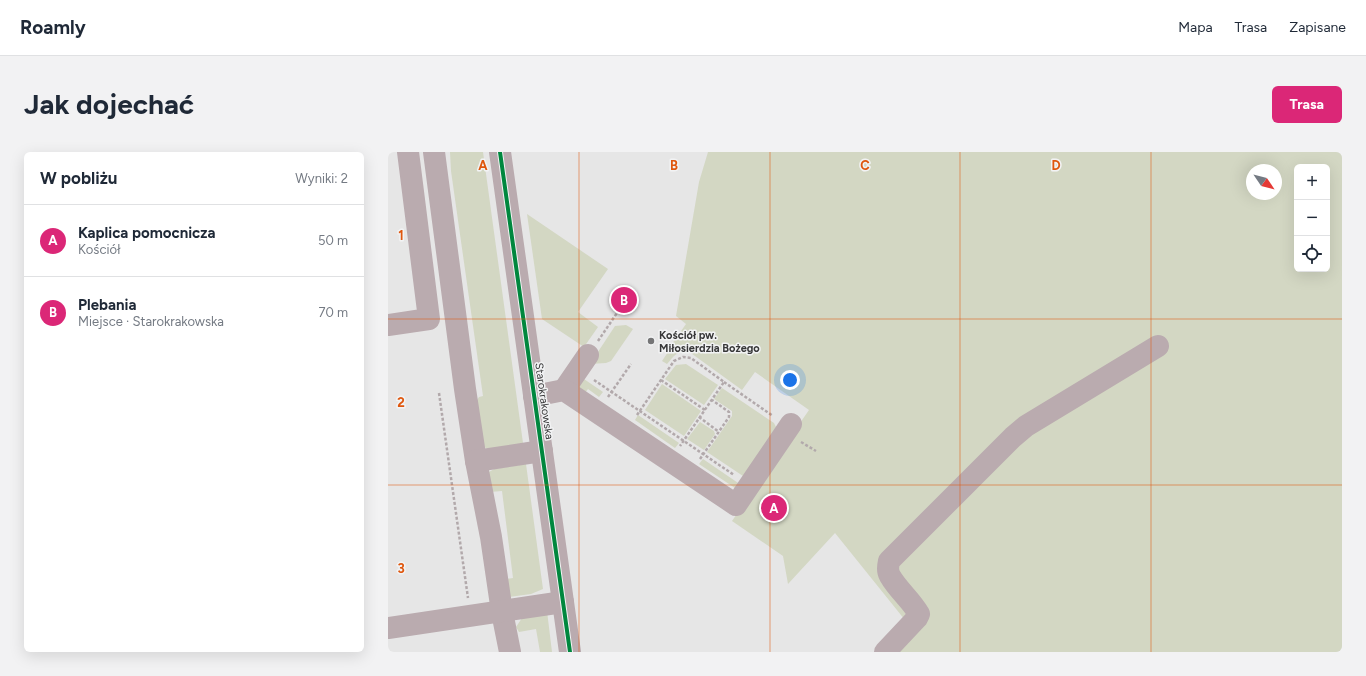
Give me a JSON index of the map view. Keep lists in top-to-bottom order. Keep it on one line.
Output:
{"streets":{"street":["Starokrakowska"]},"places":["Kościół pw. Miłosierdzia Bożego"],"north":"bottom right","page":{"header":"Roamly","nav":["Mapa","Trasa","Zapisane"],"buttons":"Trasa","title":"Jak dojechać","heading":["W pobliżu","Wyniki: 2"],"map_buttons":["+","−"],"list":[{"mark":"A","name":"Kaplica pomocnicza","note":"Kościół","value":"50 m"},{"mark":"B","name":"Plebania","note":"Miejsce · Starokrakowska","value":"70 m"}],"pins":["B","A"]},"grid":{"columns":["A","B","C","D"],"rows":["1","2","3"]}}
